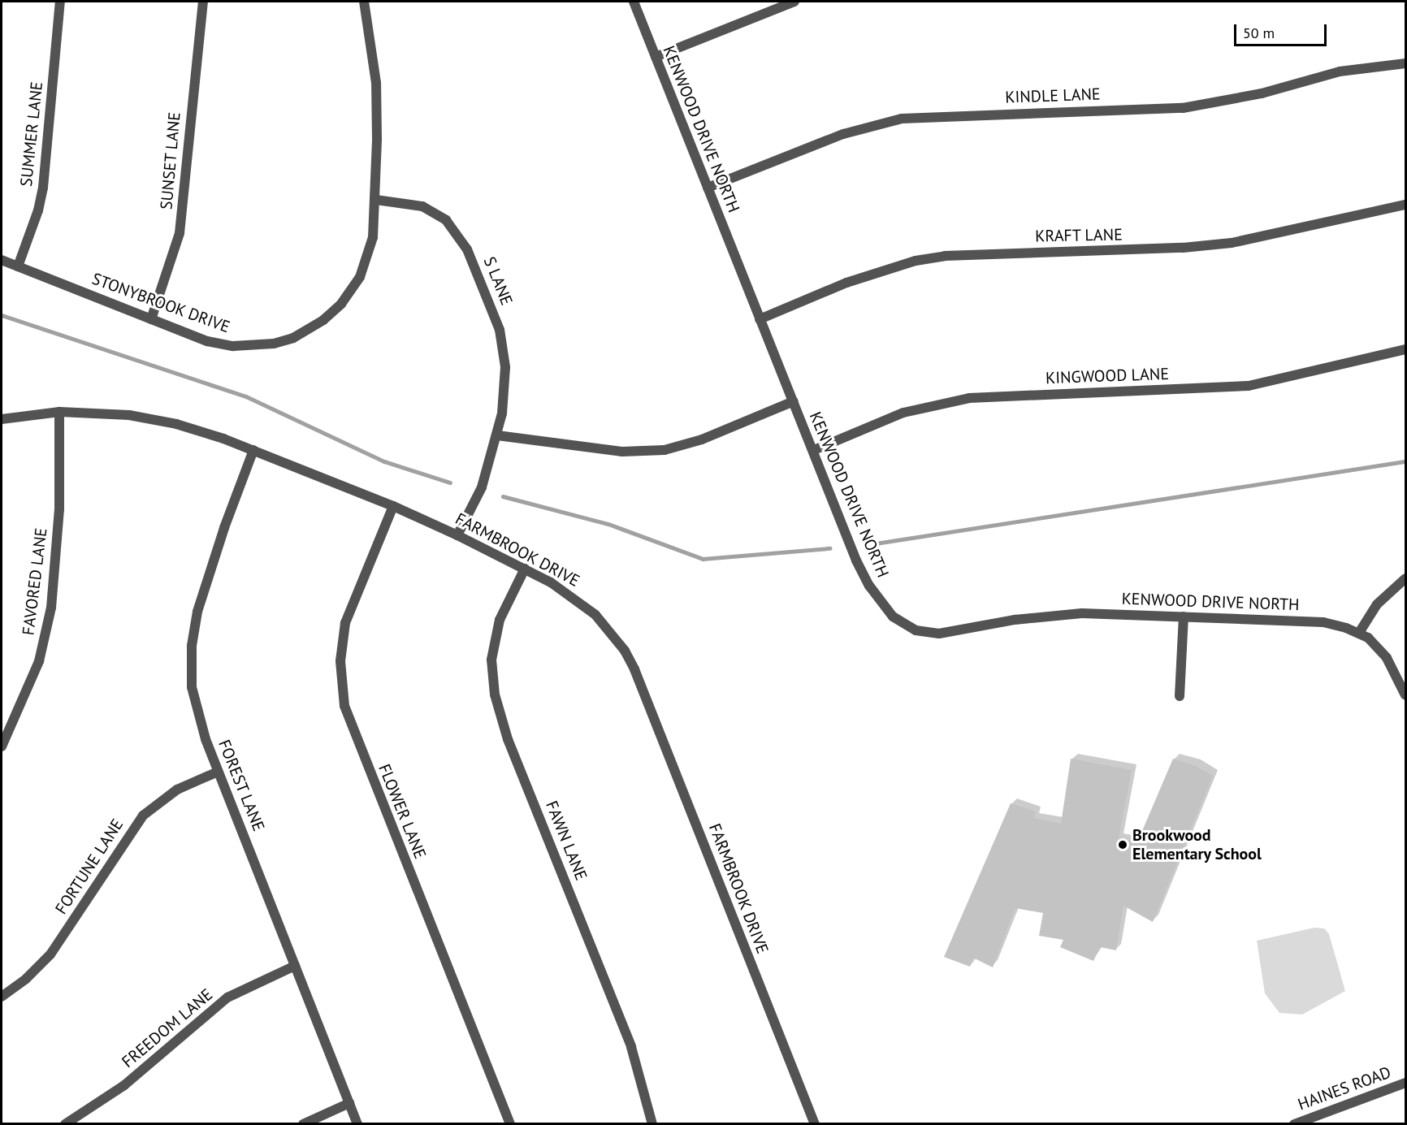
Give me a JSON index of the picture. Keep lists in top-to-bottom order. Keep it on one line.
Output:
{"streets":{"street":["KINDLE LANE","KENWOOD DRIVE NORTH","SUMMER LANE","SUNSET LANE","KRAFT LANE","S LANE","STONYBROOK DRIVE","KINGWOOD LANE","FARMBROOK DRIVE","FAVORED LANE","FOREST LANE","FLOWER LANE","FAWN LANE","FORTUNE LANE","FREEDOM LANE","HAINES ROAD"]},"crossings":[["KINDLE LANE","KENWOOD DRIVE NORTH"],["KENWOOD DRIVE NORTH","KRAFT LANE"],["KENWOOD DRIVE NORTH","KINGWOOD LANE"],["SUMMER LANE","STONYBROOK DRIVE"],["SUNSET LANE","STONYBROOK DRIVE"],["S LANE","STONYBROOK DRIVE"],["S LANE","FARMBROOK DRIVE"],["FARMBROOK DRIVE","FAVORED LANE"],["FARMBROOK DRIVE","FOREST LANE"],["FARMBROOK DRIVE","FLOWER LANE"],["FARMBROOK DRIVE","FAWN LANE"],["FOREST LANE","FORTUNE LANE"],["FOREST LANE","FREEDOM LANE"]],"places":["Brookwood Elementary School"],"scale_bar":"50 m"}
